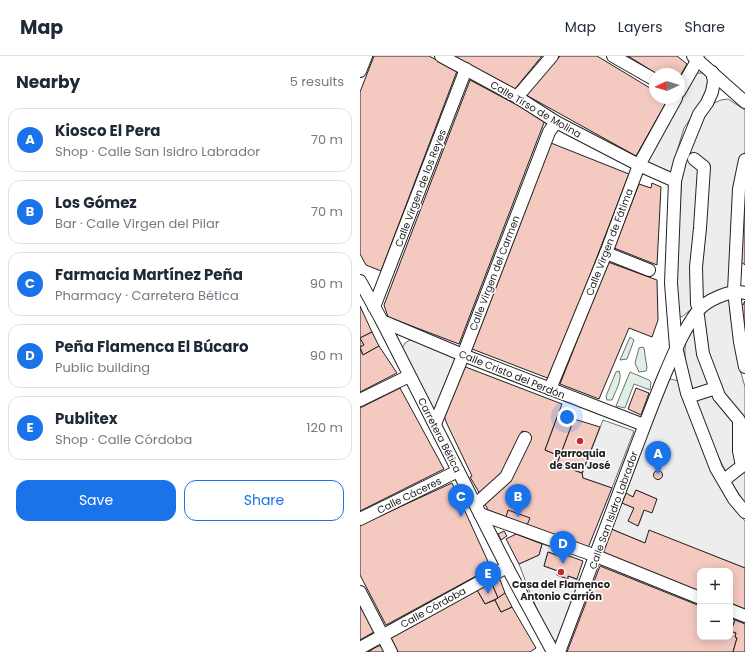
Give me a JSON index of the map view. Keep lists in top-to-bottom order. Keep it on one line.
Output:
{"streets":{"street":["Calle Tirso de Molina","Calle Virgen de los Reyes","Calle Virgen de Fátima","Calle Virgen del Carmen","Calle Cristo del Perdón","Carretera Bética","Calle Cáceres","Calle San Isidro Labrador","Calle Córdoba"]},"crossings":[["Calle Tirso de Molina","Calle Virgen de los Reyes"],["Calle Tirso de Molina","Calle Virgen de Fátima"],["Calle Tirso de Molina","Calle Virgen del Carmen"],["Calle Virgen de los Reyes","Carretera Bética"],["Calle Virgen de Fátima","Calle Cristo del Perdón"],["Calle Virgen del Carmen","Calle Cristo del Perdón"],["Calle Virgen del Carmen","Carretera Bética"],["Calle Cristo del Perdón","Carretera Bética"],["Calle Cristo del Perdón","Calle San Isidro Labrador"],["Carretera Bética","Calle Cáceres"],["Carretera Bética","Calle Córdoba"]],"places":["Parroquia de San José","Casa del Flamenco Antonio Carrión"],"north":"left","page":{"header":"Map","nav":["Map","Layers","Share"],"heading":["Nearby","5 results"],"list":[{"mark":"A","name":"Kiosco El Pera","note":"Shop · Calle San Isidro Labrador","value":"70 m"},{"mark":"B","name":"Los Gómez","note":"Bar · Calle Virgen del Pilar","value":"70 m"},{"mark":"C","name":"Farmacia Martínez Peña","note":"Pharmacy · Carretera Bética","value":"90 m"},{"mark":"D","name":"Peña Flamenca El Búcaro","note":"Public building","value":"90 m"},{"mark":"E","name":"Publitex","note":"Shop · Calle Córdoba","value":"120 m"}],"pins":["A","B","C","D","E"],"buttons":["Save","Share"],"map_buttons":["+","−"]}}
